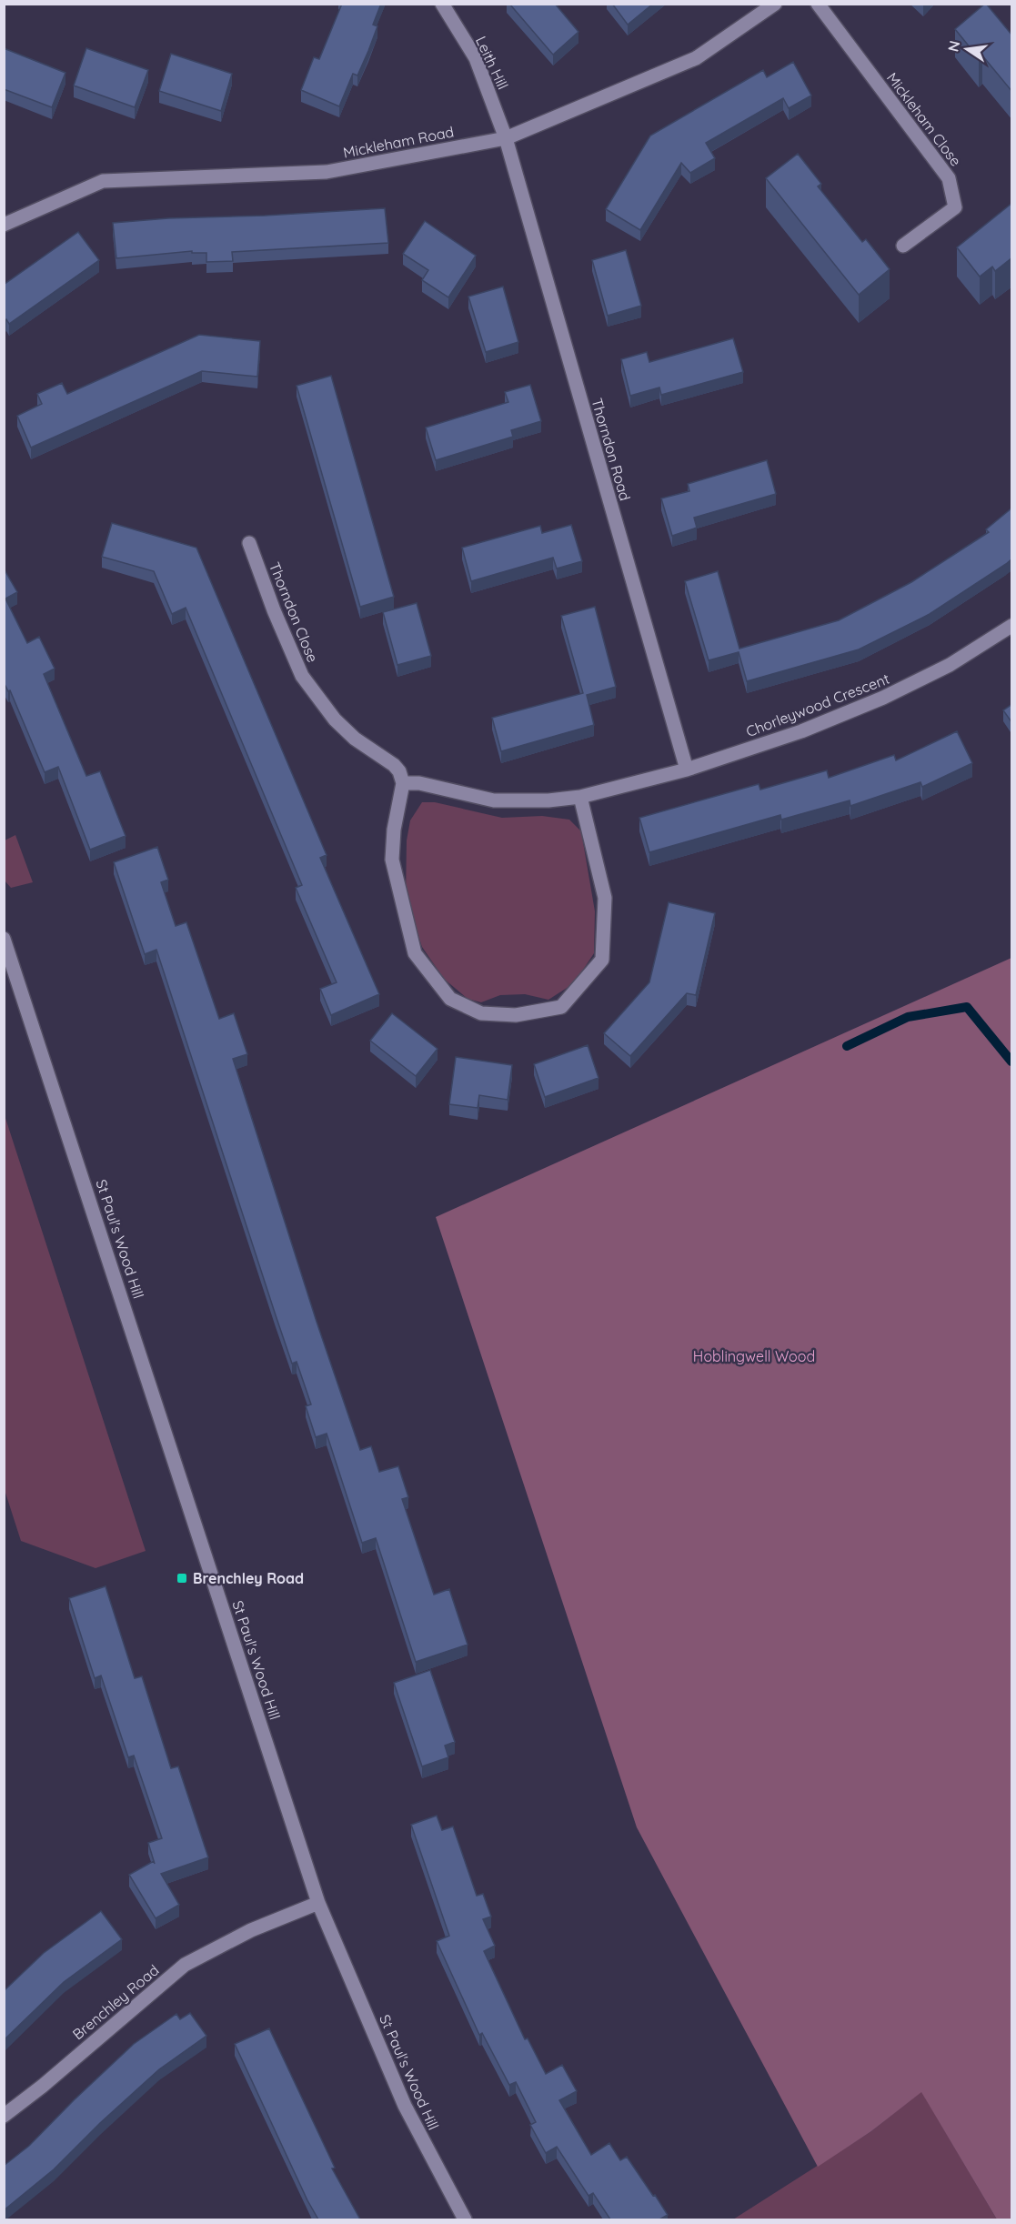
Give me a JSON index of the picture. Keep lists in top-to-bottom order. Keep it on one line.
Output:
{"streets":{"street":["Leith Hill","Mickleham Close","Mickleham Road","Thorndon Road","Thorndon Close","Chorleywood Crescent","St Paul's Wood Hill","Brenchley Road"]},"crossings":[["Leith Hill","Mickleham Road"],["Leith Hill","Thorndon Road"],["Mickleham Road","Thorndon Road"],["Thorndon Road","Chorleywood Crescent"],["St Paul's Wood Hill","Brenchley Road"]],"parks":["Hoblingwell Wood"],"places":{"transit":["Brenchley Road"]},"north":"left"}
